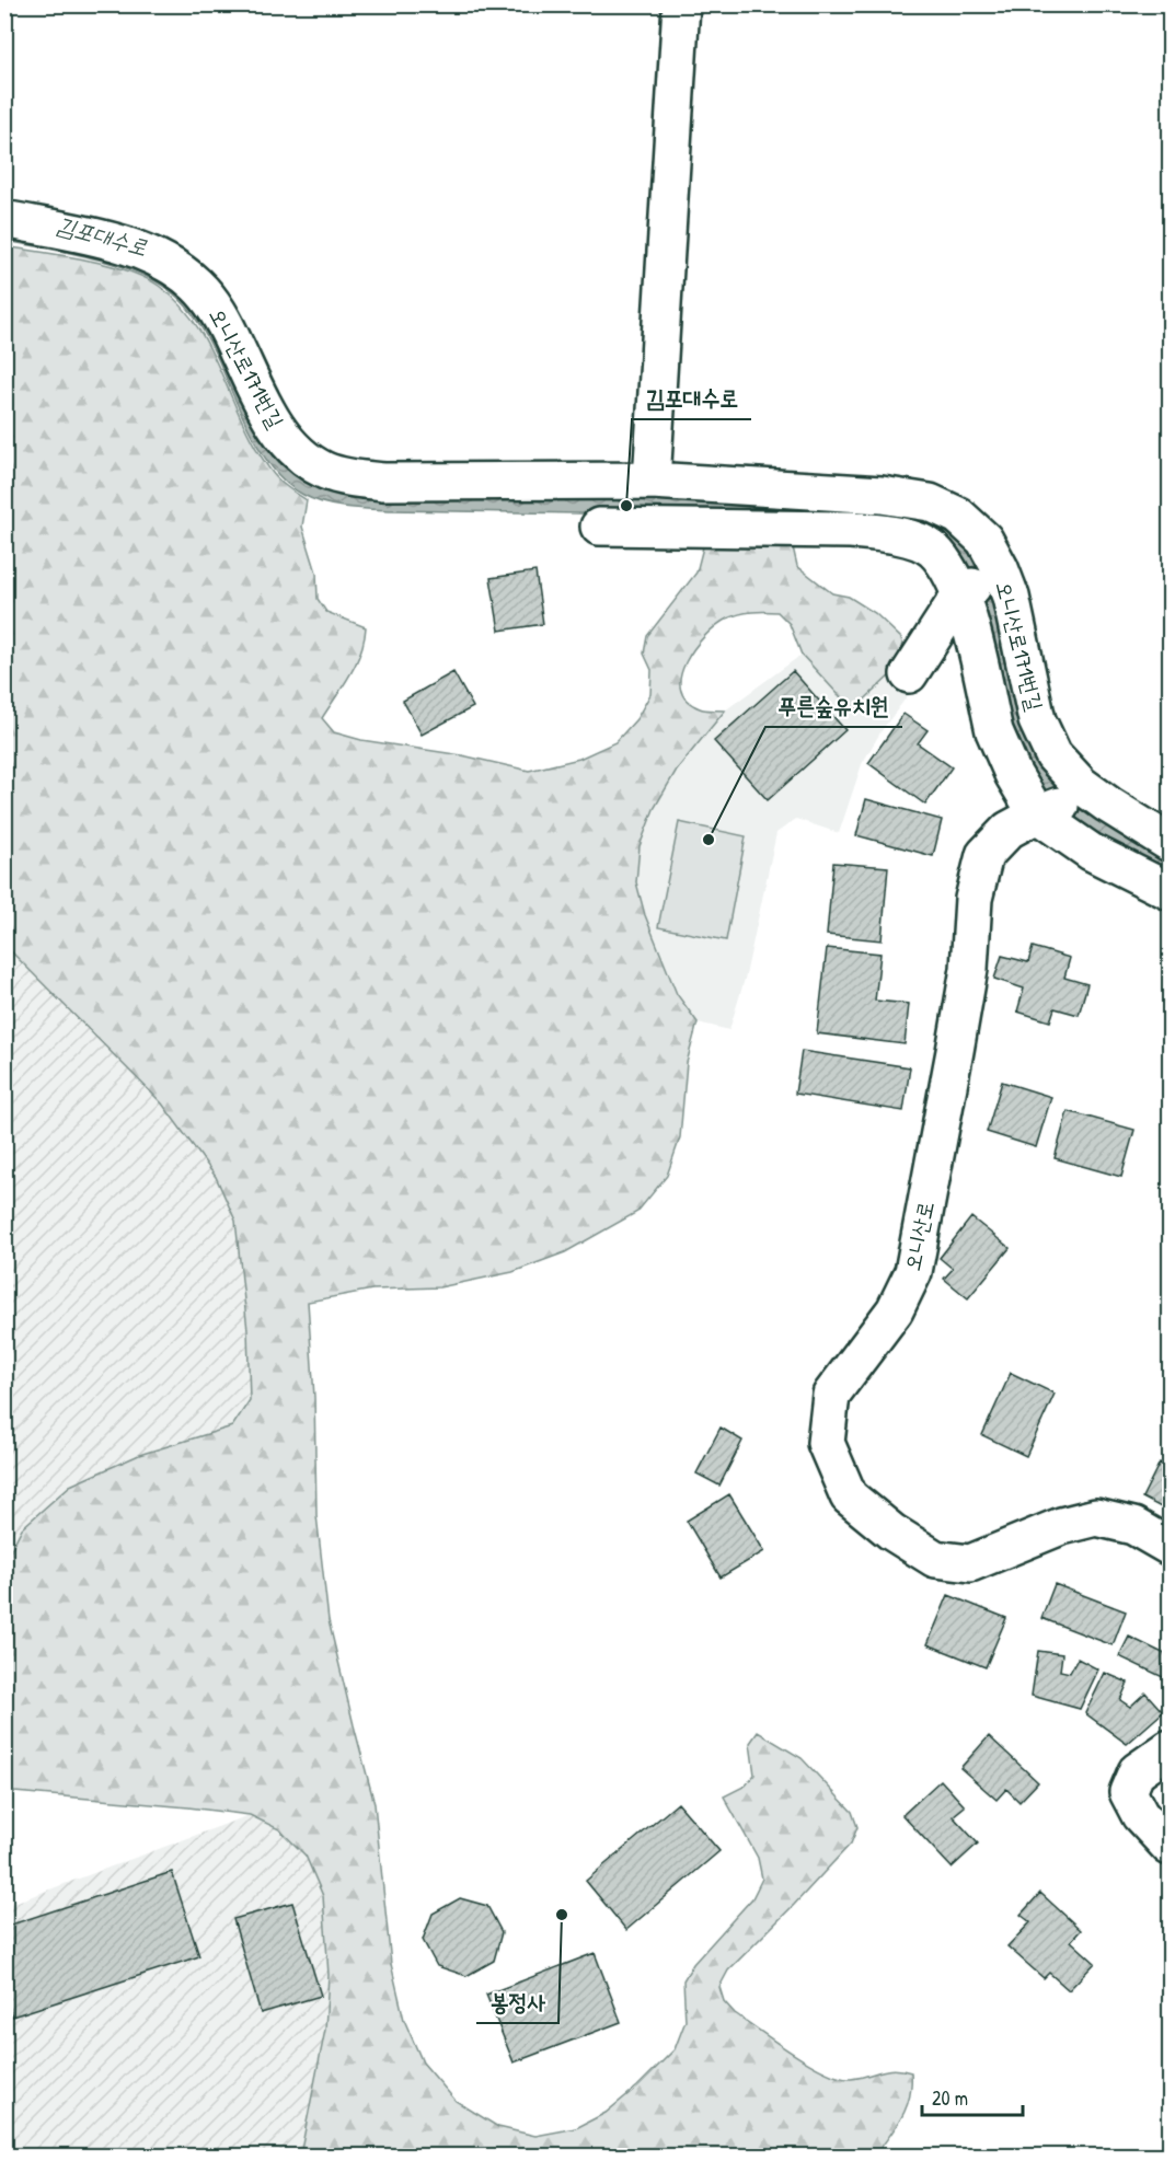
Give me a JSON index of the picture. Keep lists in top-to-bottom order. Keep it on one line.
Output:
{"streets":{"lane":["오니산로171번길","오니산로"]},"crossings":[["오니산로171번길","오니산로"]],"water":["김포대수로"],"places":["김포대수로","푸른숲유치원","봉정사"],"scale_bar":"20 m"}
